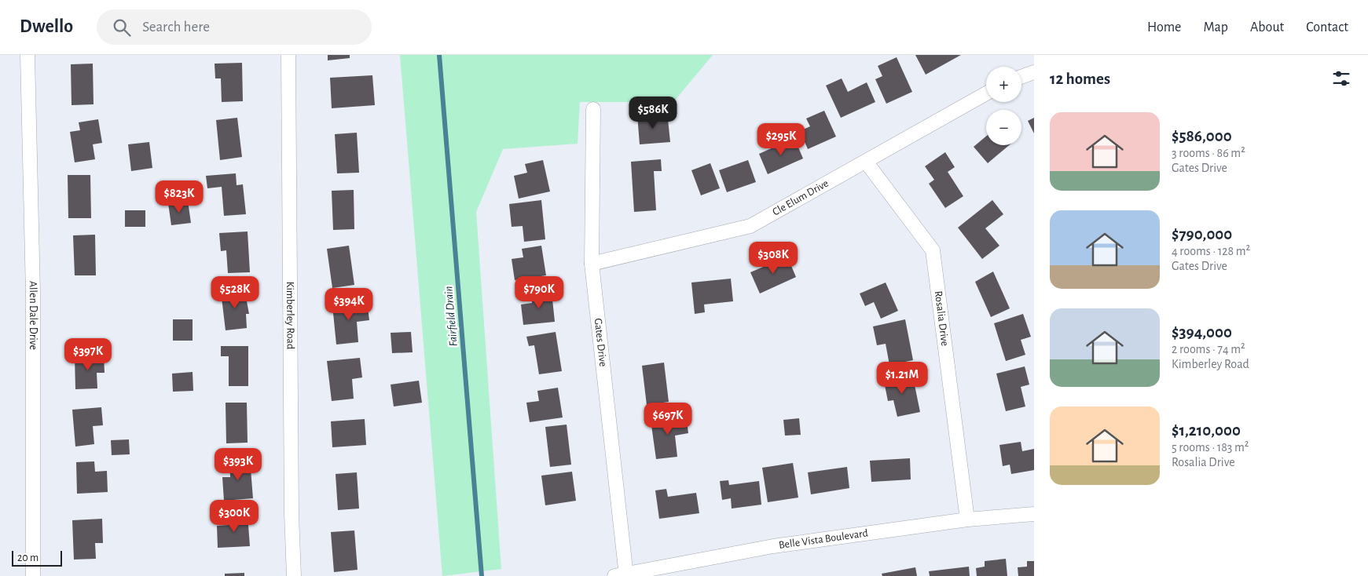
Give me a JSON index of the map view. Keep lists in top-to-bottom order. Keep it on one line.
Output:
{"streets":{"street":["Cle Elum Drive","Allen Dale Drive","Kimberley Road","Rosalia Drive","Gates Drive","Belle Vista Boulevard"]},"crossings":[["Cle Elum Drive","Rosalia Drive"],["Cle Elum Drive","Gates Drive"],["Rosalia Drive","Belle Vista Boulevard"],["Gates Drive","Belle Vista Boulevard"]],"water":["Fairfield Drain"],"scale_bar":"20 m","page":{"header":"Dwello","search":"Search here","nav":["Home","Map","About","Contact"],"heading":"12 homes","map_buttons":["+","−"],"price":["$586K","$295K","$823K","$308K","$528K","$790K","$394K","$397K","$1.21M","$697K","$393K","$300K"],"list":[{"name":"$586,000","note":"3 rooms · 86 m² · Gates Drive"},{"name":"$790,000","note":"4 rooms · 128 m² · Gates Drive"},{"name":"$394,000","note":"2 rooms · 74 m² · Kimberley Road"},{"name":"$1,210,000","note":"5 rooms · 183 m² · Rosalia Drive"}],"scale":"20 m"}}
